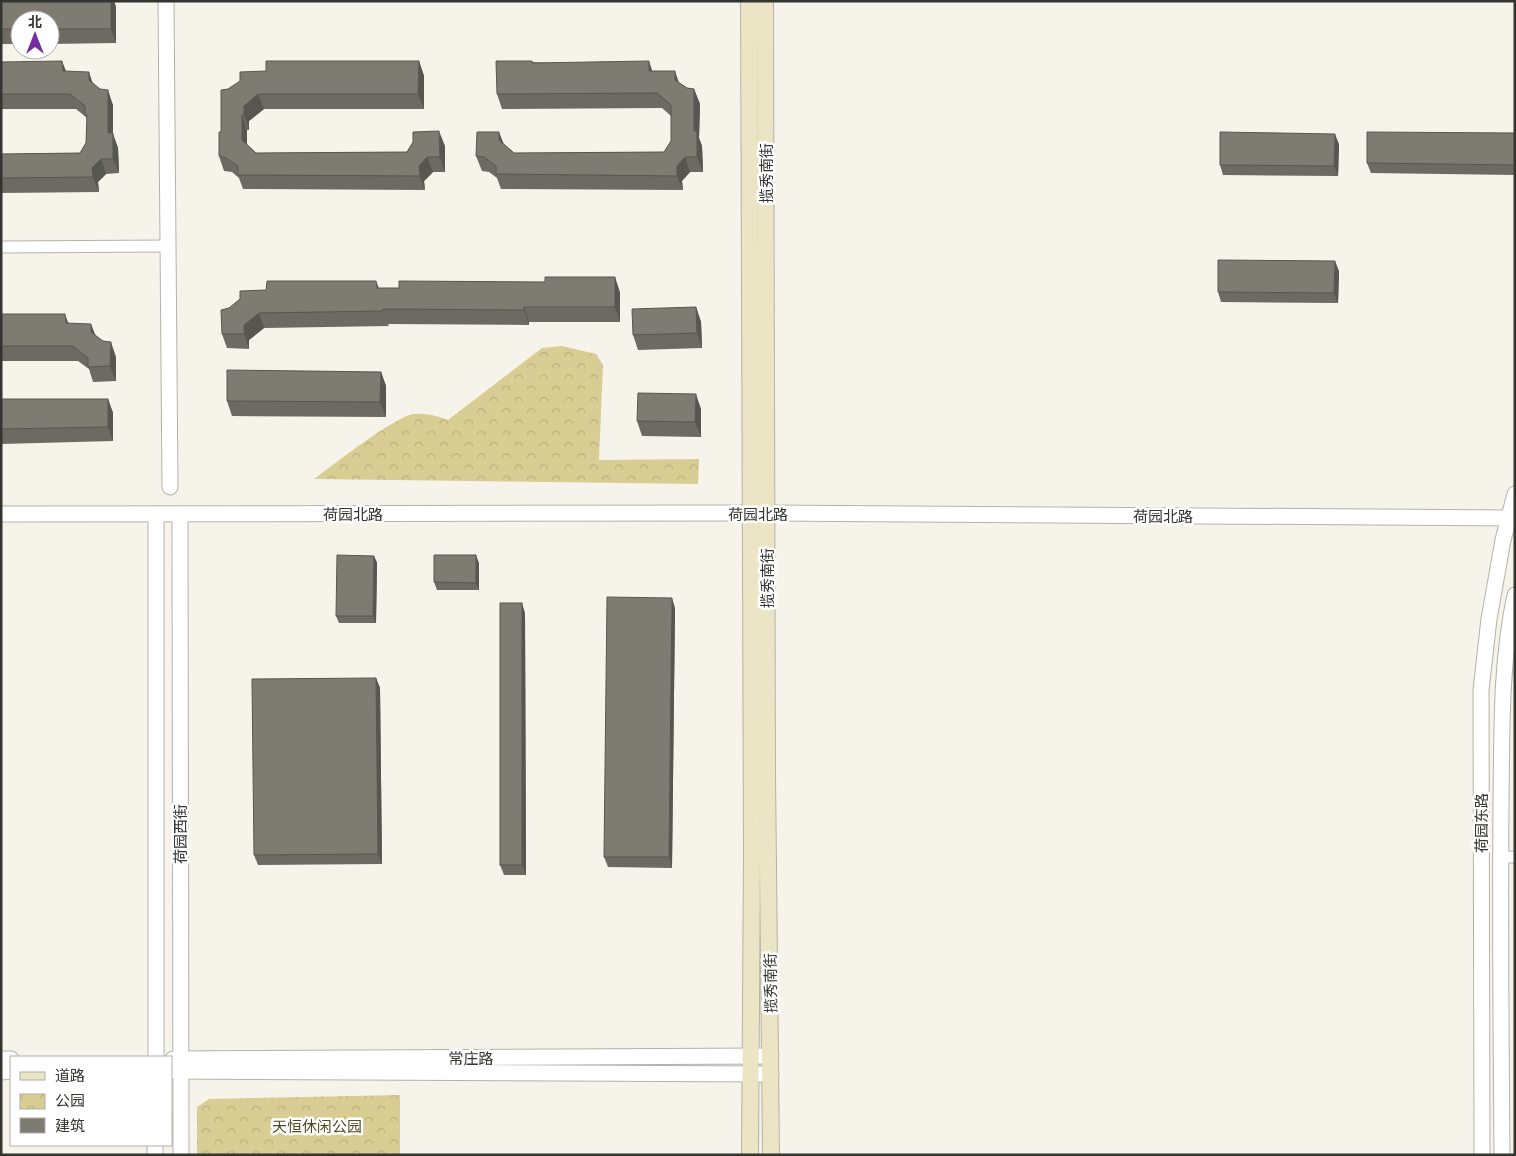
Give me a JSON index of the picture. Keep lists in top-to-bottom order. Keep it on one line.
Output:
{"streets":{"main road":["揽秀南街"],"street":["荷园北路","荷园东路","荷园西街","常庄路"]},"crossings":[["揽秀南街","荷园北路"],["揽秀南街","常庄路"],["荷园北路","荷园东路"],["荷园北路","荷园西街"],["荷园西街","常庄路"]],"parks":["天恒休闲公园"],"legend":["道路","公园","建筑"],"north":"top"}
